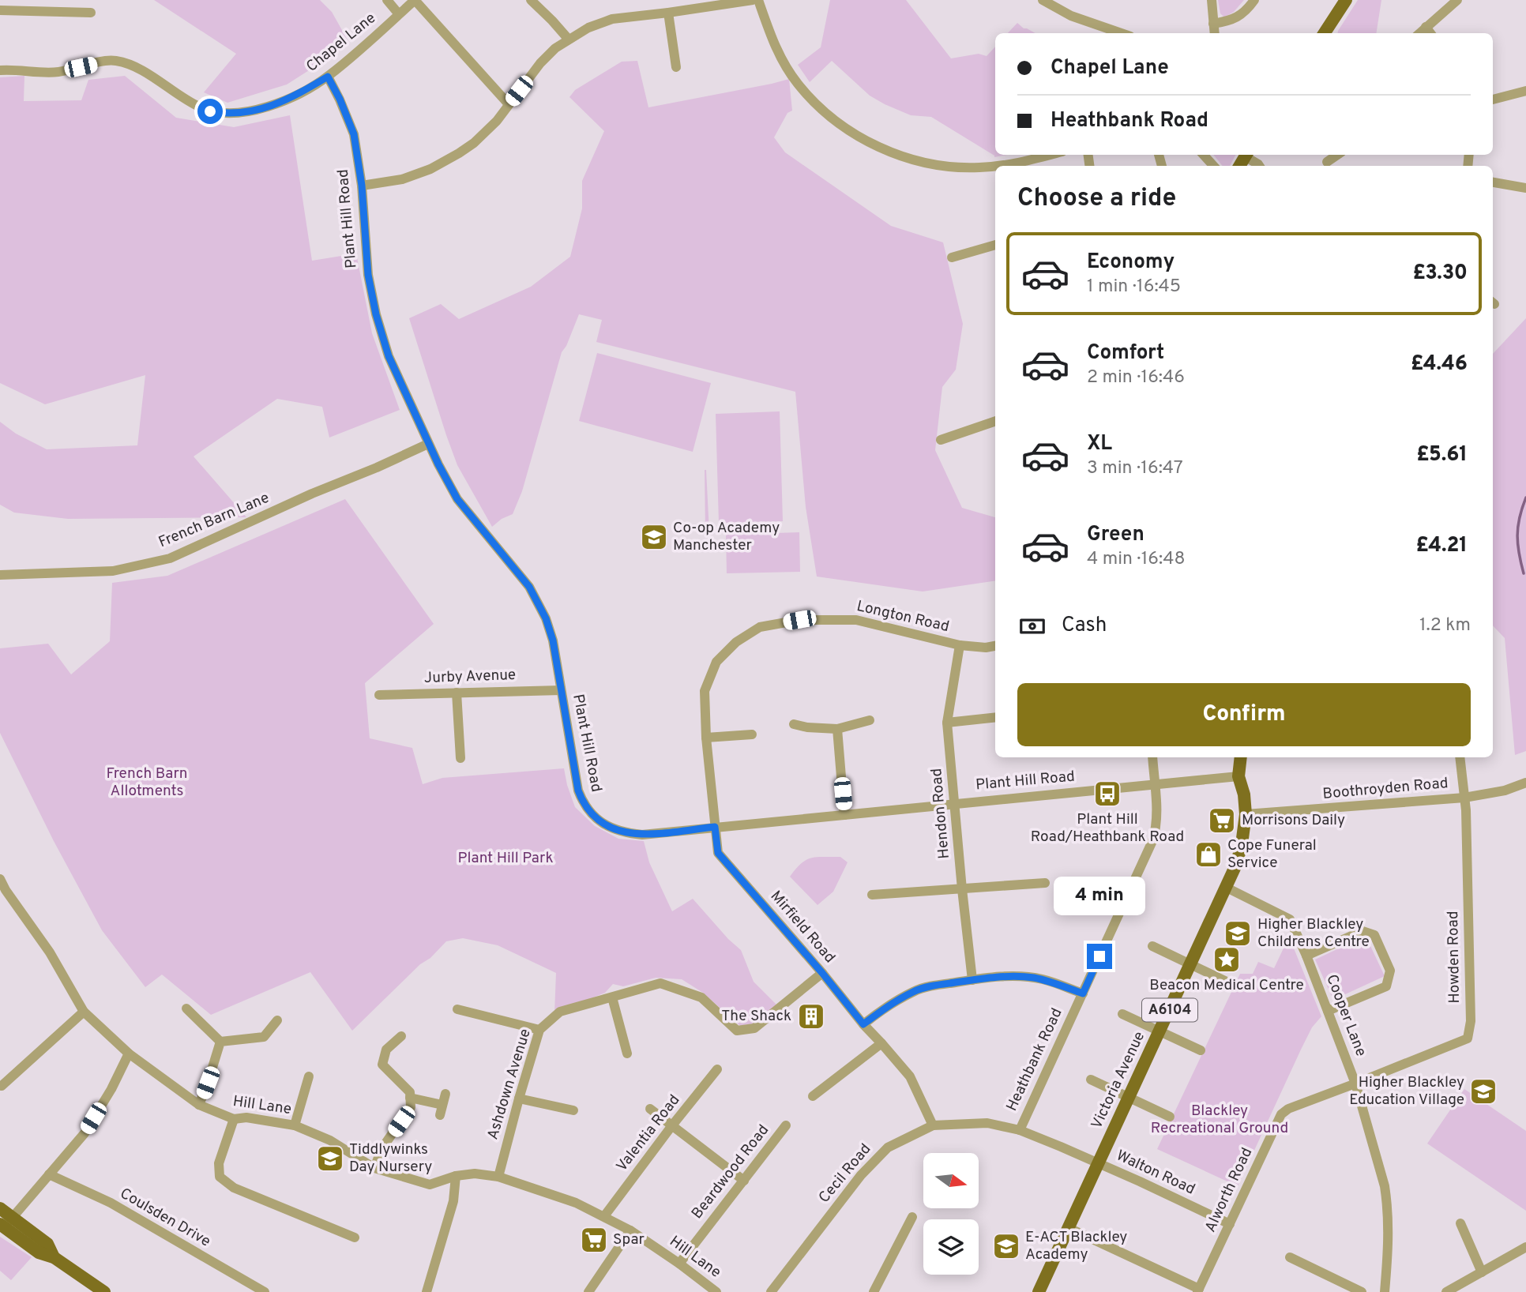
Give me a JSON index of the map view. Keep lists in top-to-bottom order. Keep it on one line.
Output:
{"streets":{"main road":["A6104","Victoria Avenue"],"street":["Chapel Lane","Plant Hill Road","French Barn Lane","Longton Road","Jurby Avenue","Boothroyden Road","Hendon Road","Mirfield Road","Howden Road","Cooper Lane","Heathbank Road","Ashdown Avenue","Hill Lane","Valentia Road","Beardwood Road","Walton Road","Cecil Road","Alworth Road","Coulsden Drive"]},"crossings":[["Chapel Lane","Plant Hill Road"],["Plant Hill Road","French Barn Lane"],["Plant Hill Road","Longton Road"],["Plant Hill Road","Jurby Avenue"],["Plant Hill Road","Hendon Road"],["Plant Hill Road","Mirfield Road"],["Plant Hill Road","Heathbank Road"],["Plant Hill Road","Victoria Avenue"],["Longton Road","Hendon Road"],["Longton Road","Mirfield Road"],["Boothroyden Road","Howden Road"],["Boothroyden Road","Victoria Avenue"],["Mirfield Road","Ashdown Avenue"],["Mirfield Road","Cecil Road"],["Howden Road","Cooper Lane"],["Howden Road","Alworth Road"],["Cooper Lane","Victoria Avenue"],["Cooper Lane","Alworth Road"],["Heathbank Road","Cecil Road"],["Victoria Avenue","Walton Road"],["Victoria Avenue","Cecil Road"],["Ashdown Avenue","Hill Lane"],["Hill Lane","Valentia Road"],["Hill Lane","Beardwood Road"],["Walton Road","Cecil Road"],["Walton Road","Alworth Road"]],"parks":["French Barn Allotments","Plant Hill Park","Blackley Recreational Ground"],"places":{"school or university":["Co-op Academy Manchester","Higher Blackley Childrens Centre","Higher Blackley Education Village","Tiddlywinks Day Nursery","E-ACT Blackley Academy"],"bus stop":["Plant Hill Road/Heathbank Road"],"supermarket":["Morrisons Daily","Spar"],"shop":["Cope Funeral Service"],"place":["Beacon Medical Centre"],"building":["The Shack"]},"north":"right","page":{"banner":["Chapel Lane","Heathbank Road"],"heading":"Choose a ride","list":[{"name":"Economy","note":"1 min · 16:45","value":"£3.30"},{"name":"Comfort","note":"2 min · 16:46","value":"£4.46"},{"name":"XL","note":"3 min · 16:47","value":"£5.61"},{"name":"Green","note":"4 min · 16:48","value":"£4.21"}],"pay":["Cash","1.2 km"],"buttons":"Confirm","bubble":"4 min"}}
